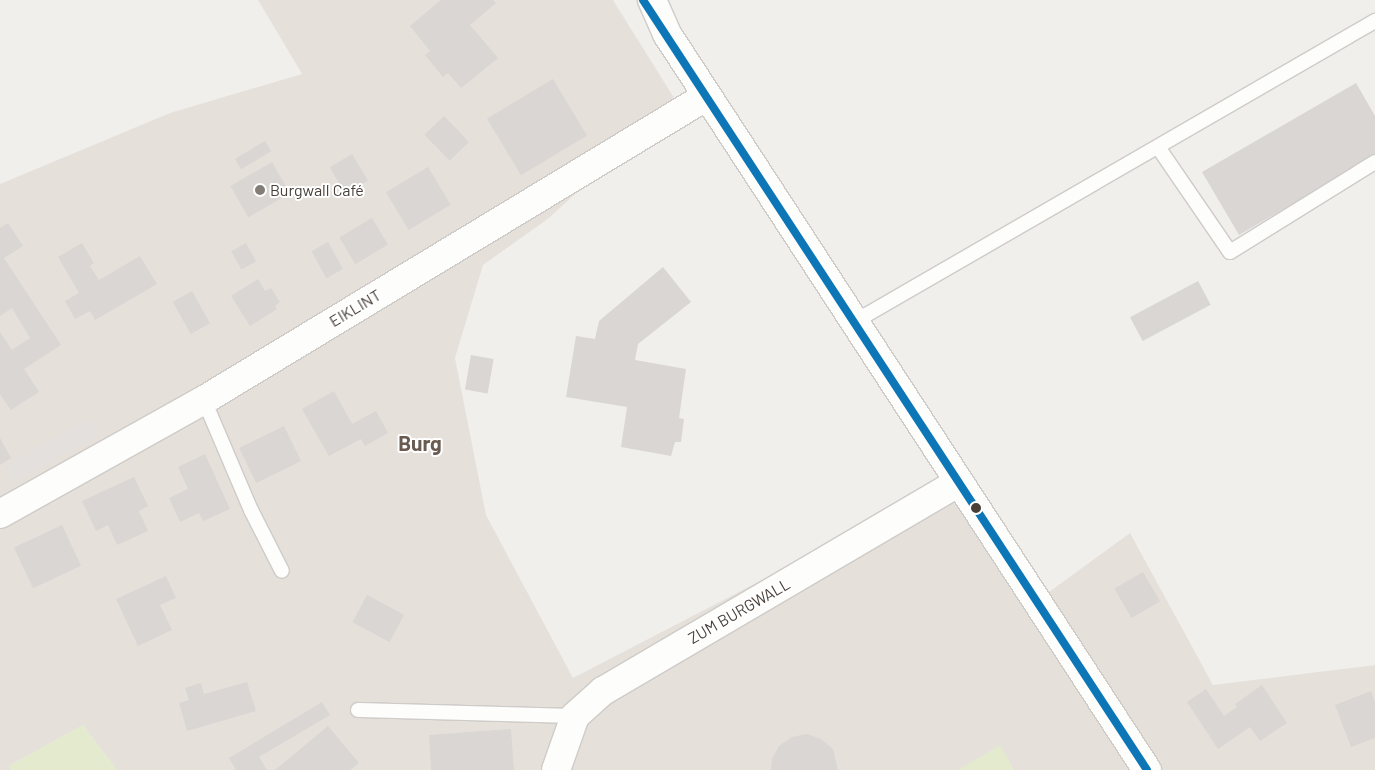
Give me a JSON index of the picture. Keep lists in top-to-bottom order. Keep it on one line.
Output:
{"streets":{"street":["EIKLINT","ZUM BURGWALL"]},"districts":["Burg"],"places":["Burgwall Café"]}
